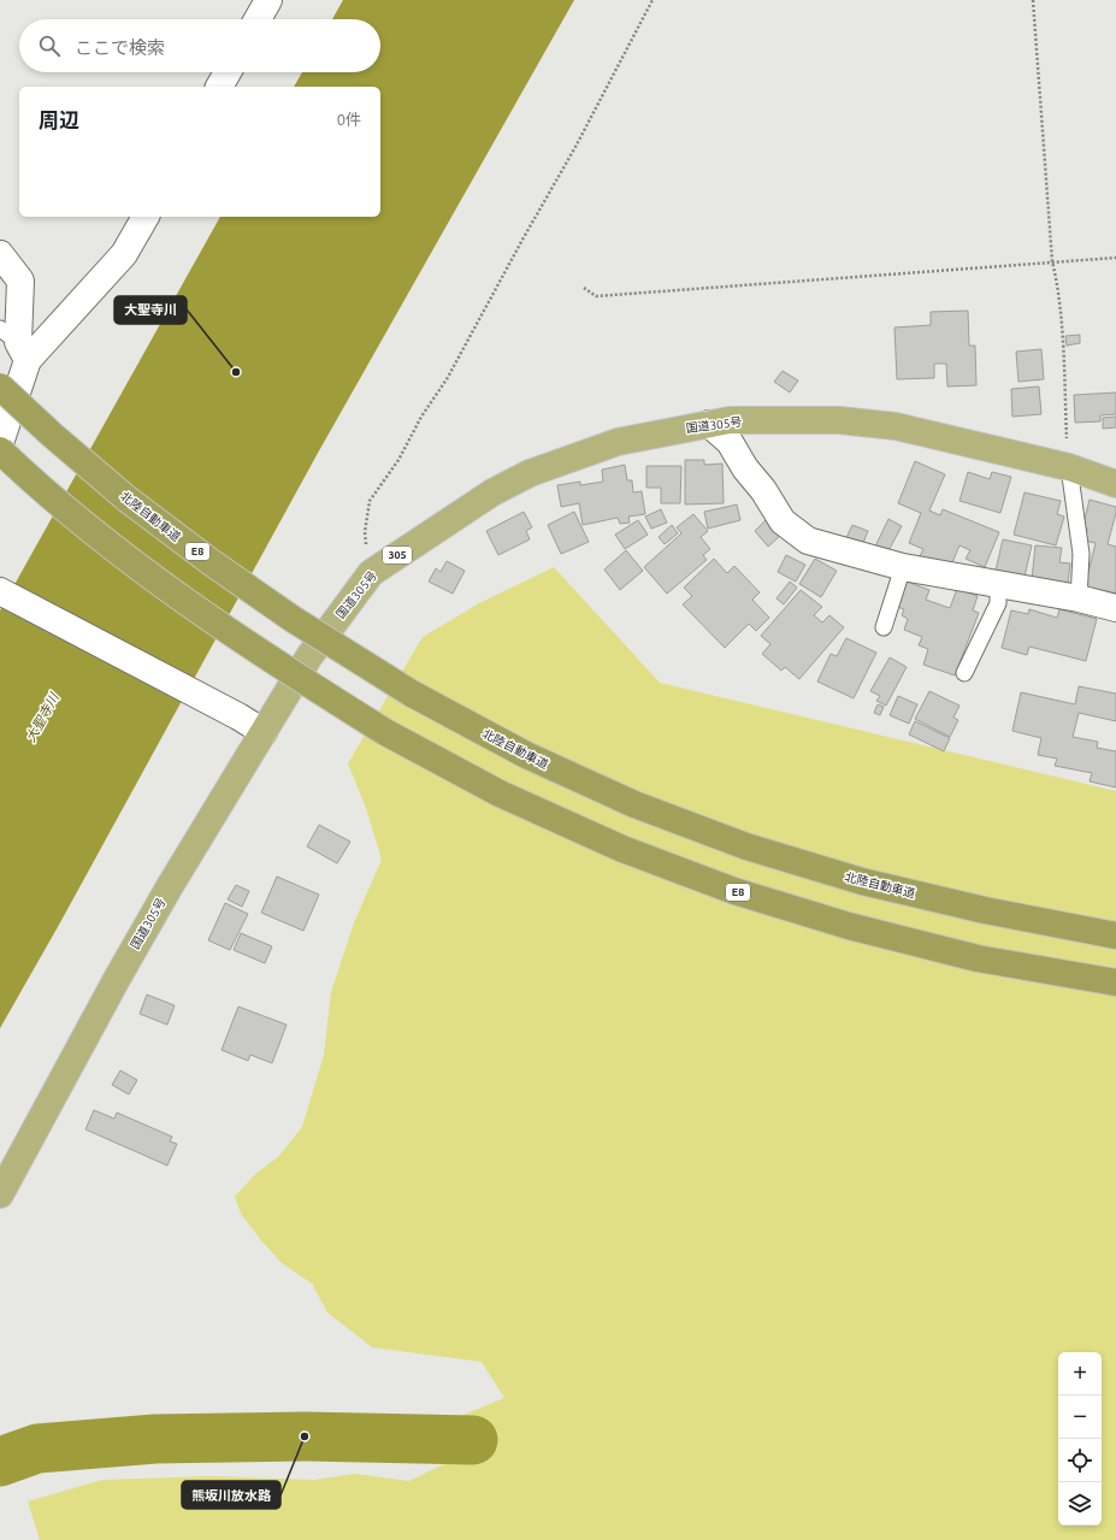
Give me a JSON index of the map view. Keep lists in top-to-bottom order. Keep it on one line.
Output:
{"streets":{"highway":["国道305号","北陸自動車道","E8","305"]},"water":["大聖寺川"],"places":["大聖寺川","熊坂川放水路"],"page":{"search":"ここで検索","heading":["周辺","0件"],"map_buttons":["+","−"]}}
